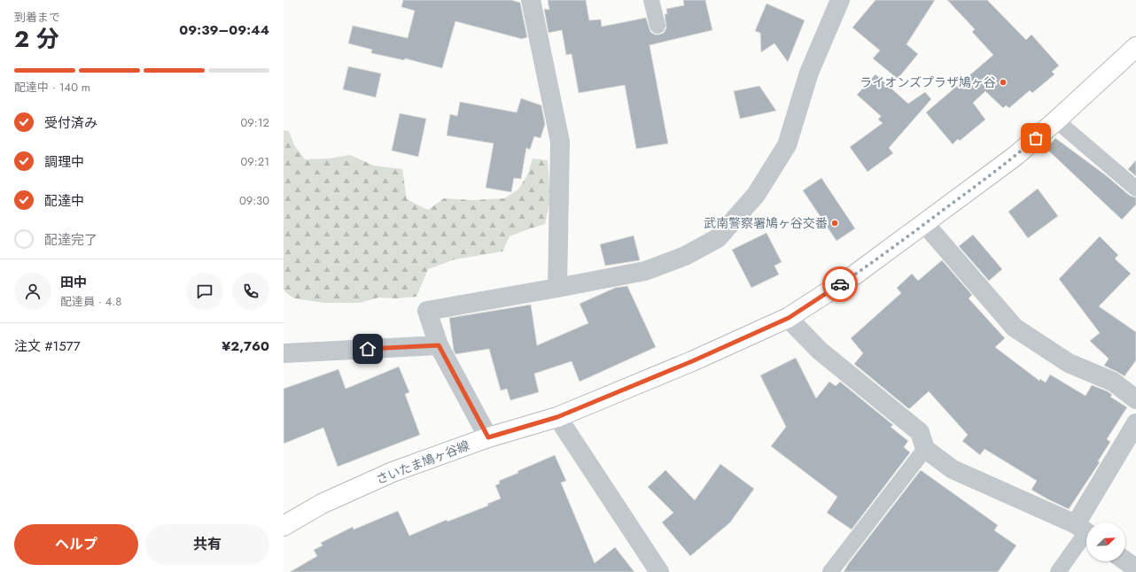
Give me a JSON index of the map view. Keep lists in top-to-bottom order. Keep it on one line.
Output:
{"streets":{"main road":["さいたま鳩ヶ谷線"]},"places":["ライオンズプラザ鳩ヶ谷","武南警察署鳩ヶ谷交番"],"north":"top right","page":{"heading":["2 分","到着まで","09:39–09:44"],"panel":["田中","配達員 · 4.8","注文 #1577","¥2,760"],"bar":"配達中 · 140 m","list":[["受付済み","09:12"],["調理中","09:21"],["配達中","09:30"],"配達完了"],"buttons":["ヘルプ","共有"]}}
